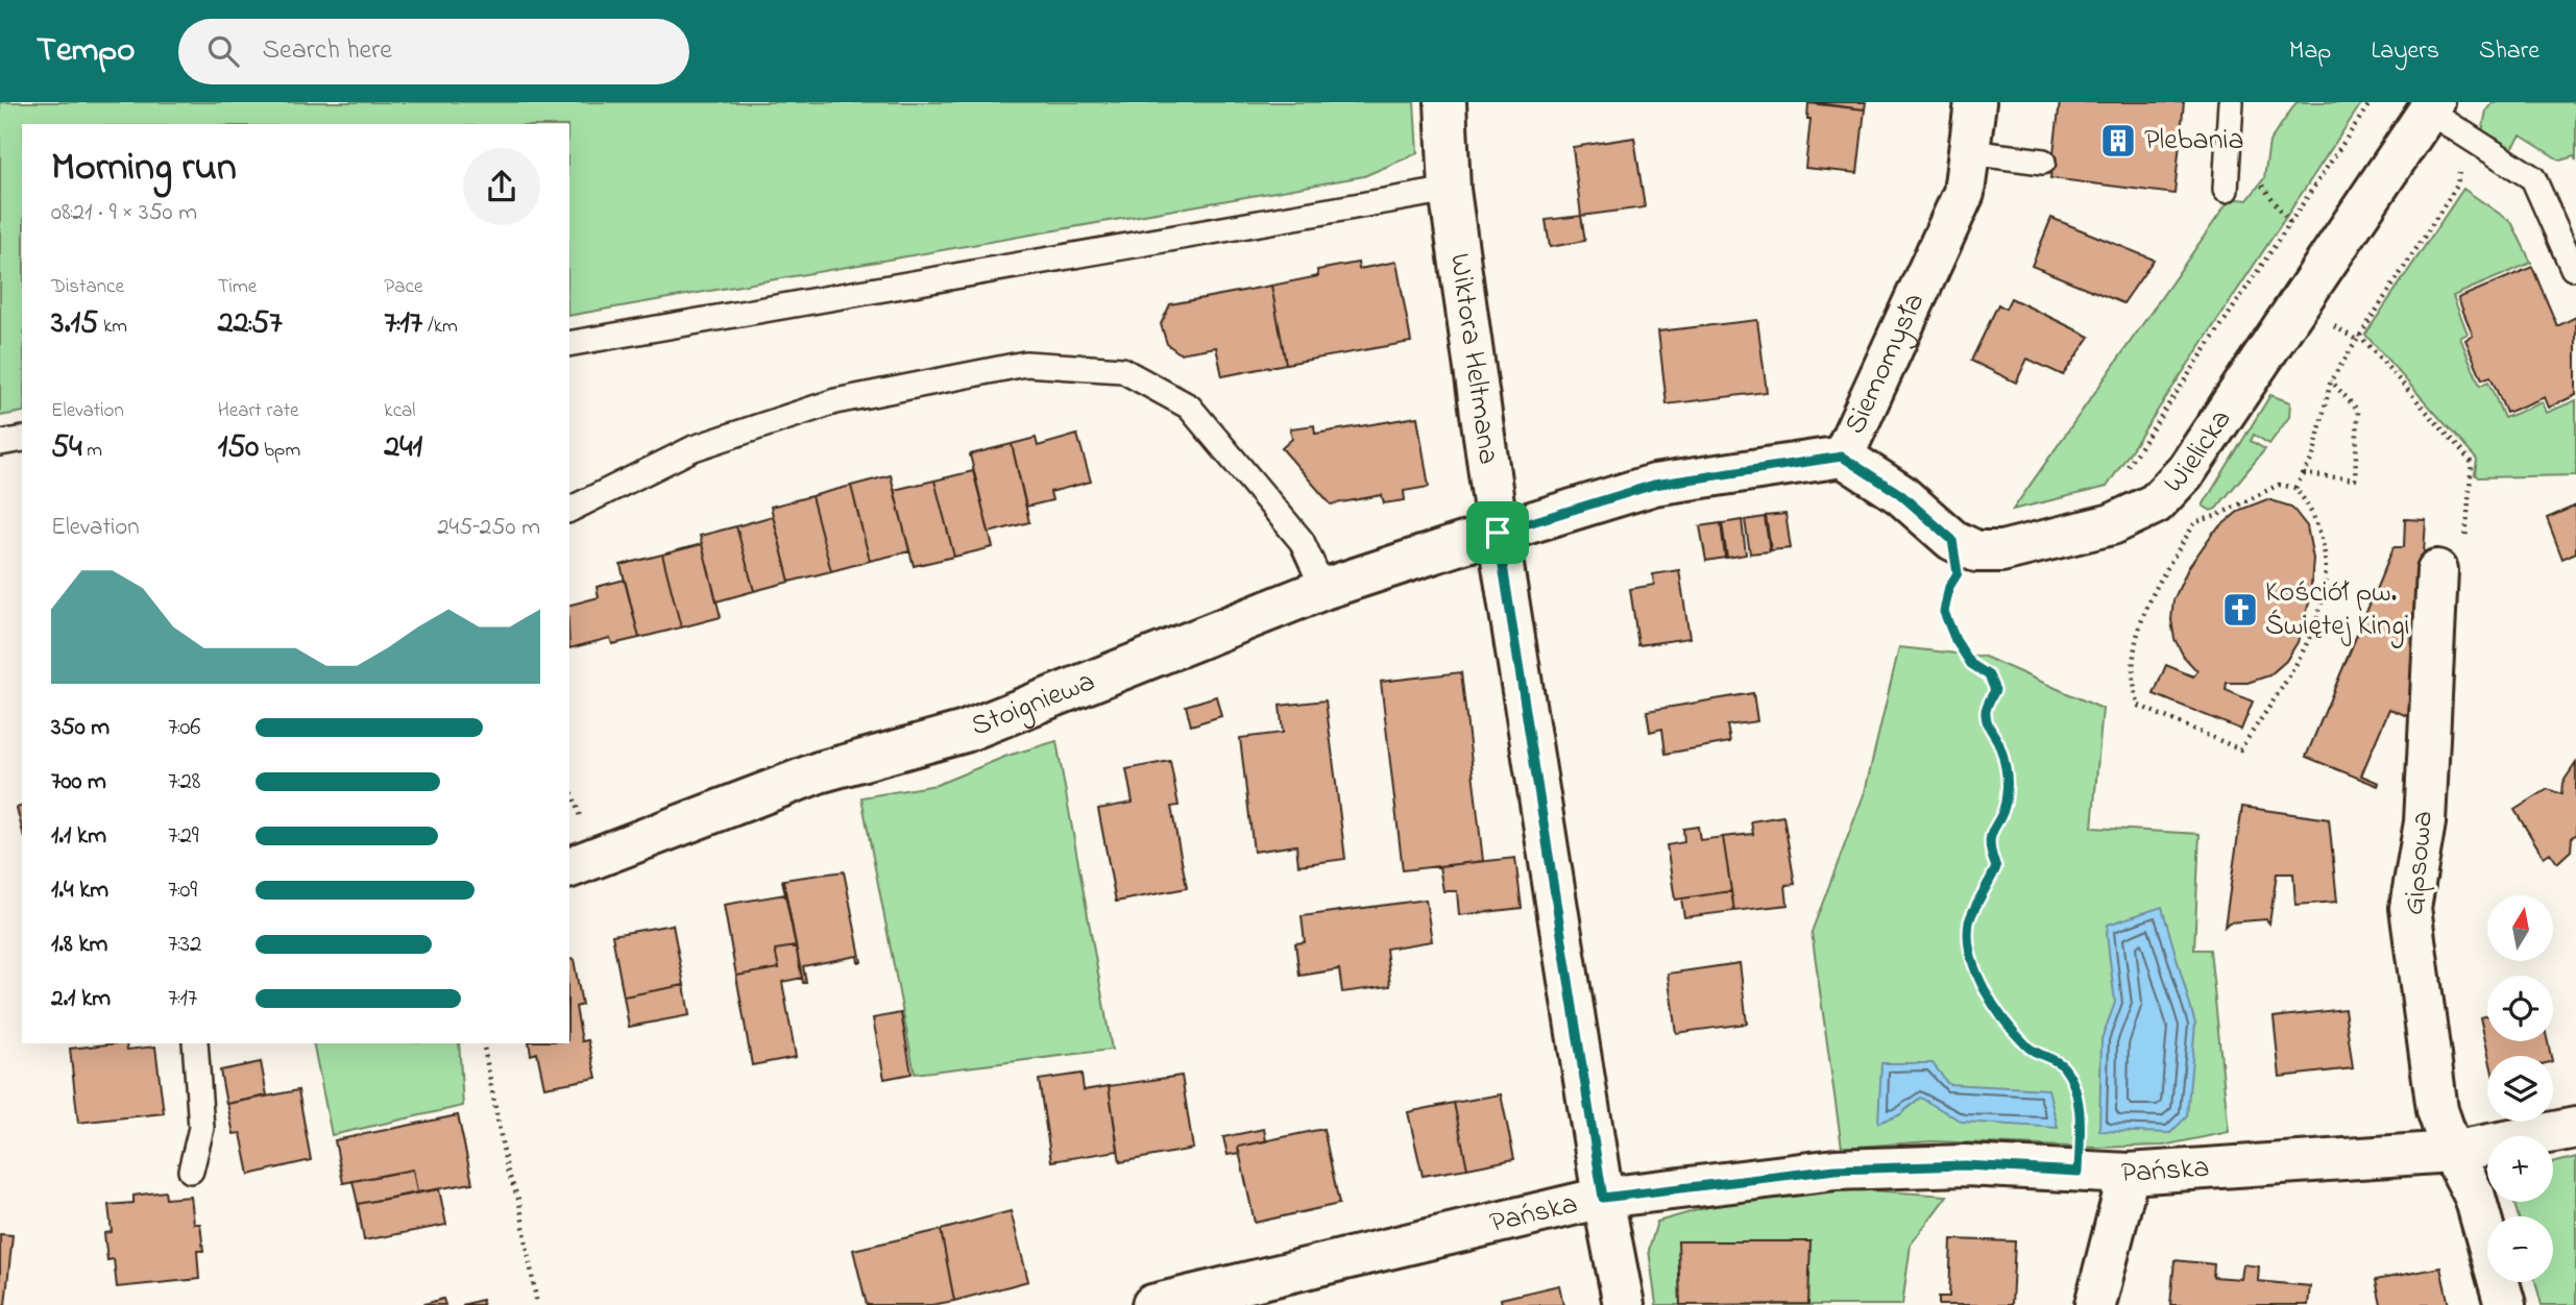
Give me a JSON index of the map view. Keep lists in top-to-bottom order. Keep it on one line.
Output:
{"streets":{"street":["Wiktora Heltmana","Siemomysła","Wielicka","Stoigniewa","Gipsowa","Pańska"]},"crossings":[["Wiktora Heltmana","Siemomysła"],["Wiktora Heltmana","Stoigniewa"],["Wiktora Heltmana","Pańska"],["Siemomysła","Wielicka"],["Siemomysła","Stoigniewa"],["Gipsowa","Pańska"]],"places":{"building":["Plebania"],"church":["Kościół pw. Świętej Kingi"]},"north":"top","page":{"header":"Tempo","search":"Search here","nav":["Map","Layers","Share"],"heading":["Morning run","08:21 · 9 × 350 m"],"stats":[["Distance","3.15 km"],["Time","22:57"],["Pace","7:17 /km"],["Elevation","54 m"],["Heart rate","150 bpm"],["kcal","241"]],"chart":["Elevation","245–250 m"],"list":[{"name":"350 m","note":"7:06"},{"name":"700 m","note":"7:28"},{"name":"1.1 km","note":"7:29"},{"name":"1.4 km","note":"7:09"},{"name":"1.8 km","note":"7:32"},{"name":"2.1 km","note":"7:17"}],"map_buttons":["+","−"]}}
